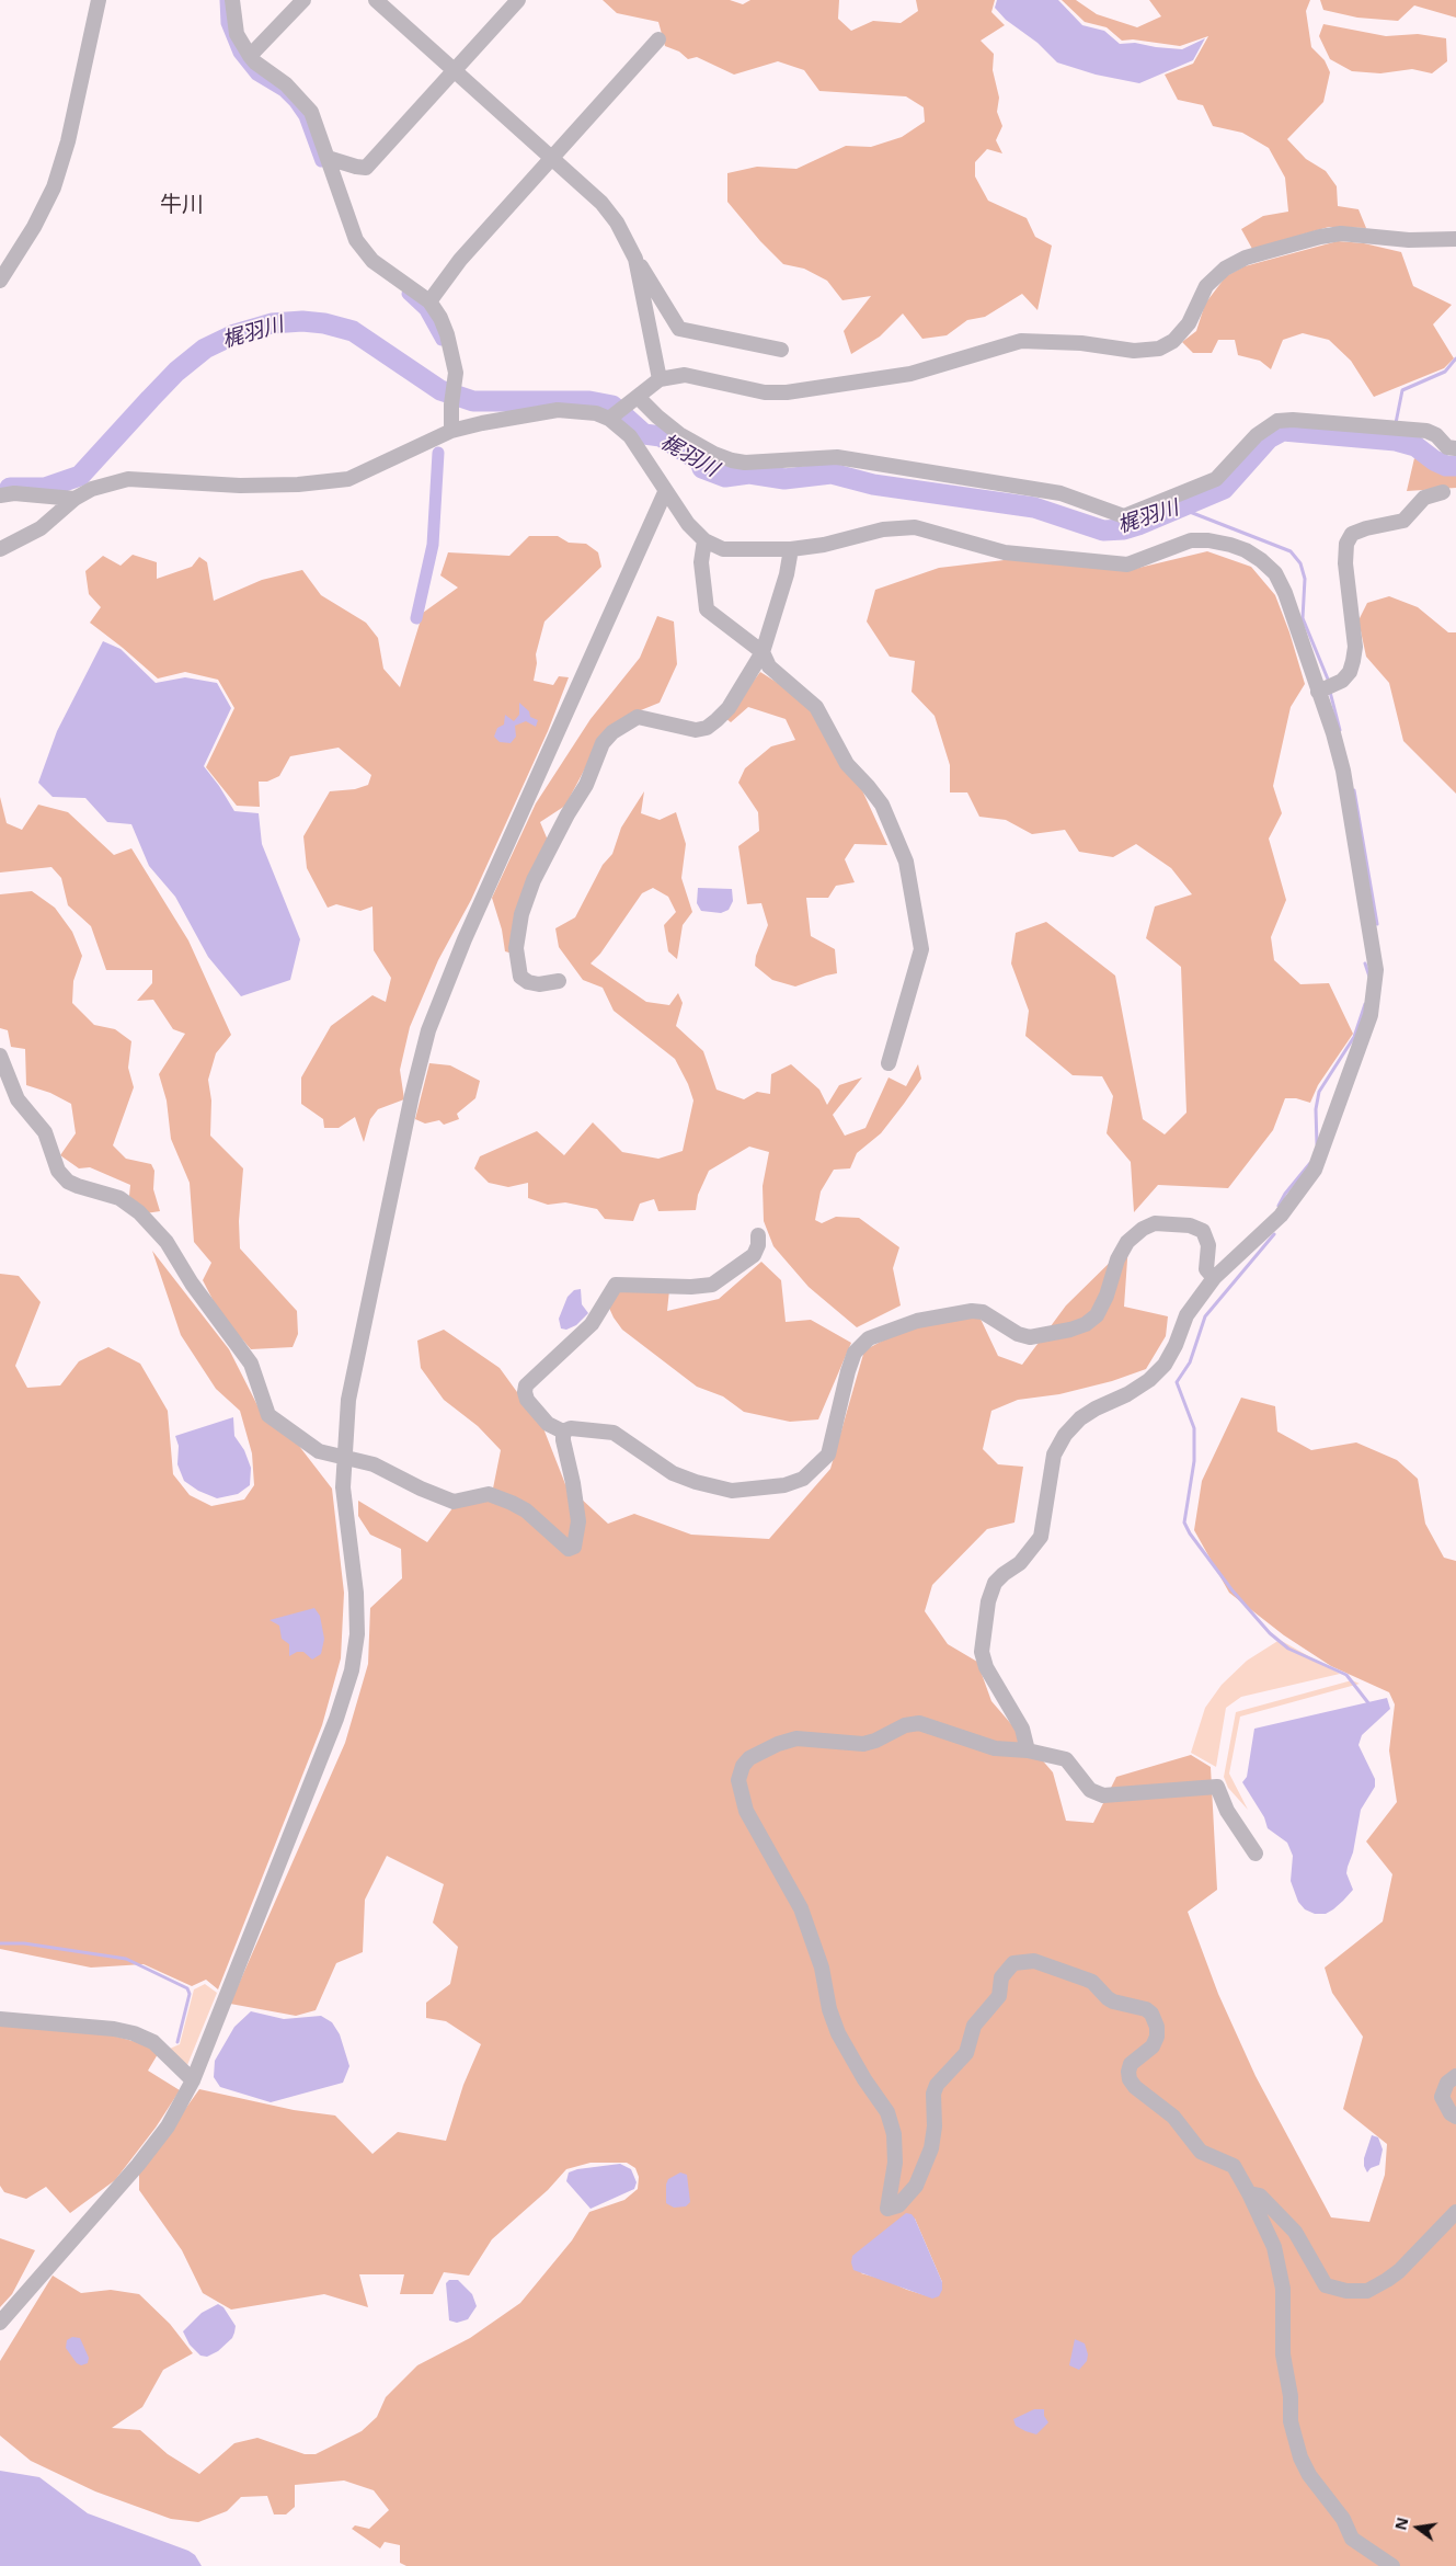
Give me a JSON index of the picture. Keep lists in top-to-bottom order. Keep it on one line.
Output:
{"districts":["牛川"],"water":["梶羽川"],"north":"left"}
